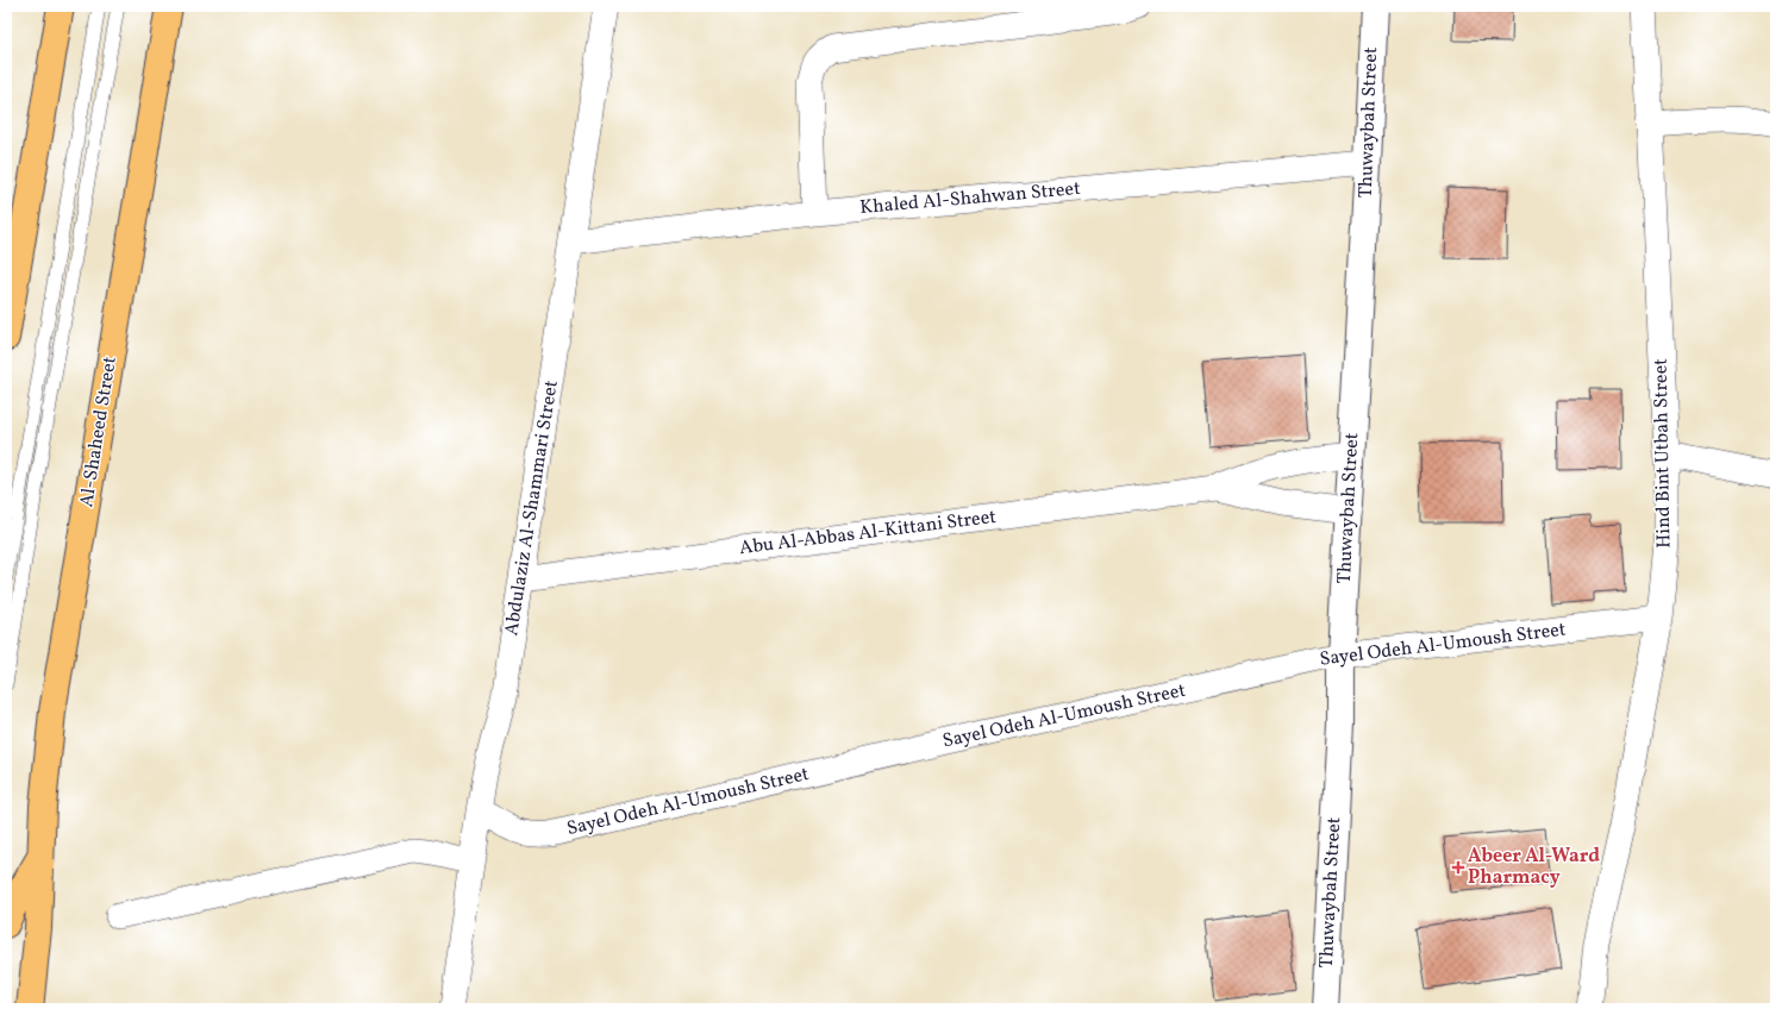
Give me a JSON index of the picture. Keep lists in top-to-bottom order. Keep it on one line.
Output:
{"streets":{"highway":["Al-Shaheed Street"],"street":["Thuwaybah Street","Khaled Al-Shahwan Street","Hind Bint Utbah Street","Abdulaziz Al-Shammari Street","Abu Al-Abbas Al-Kittani Street","Sayel Odeh Al-Umoush Street"]},"crossings":[["Thuwaybah Street","Khaled Al-Shahwan Street"],["Thuwaybah Street","Abu Al-Abbas Al-Kittani Street"],["Thuwaybah Street","Sayel Odeh Al-Umoush Street"],["Khaled Al-Shahwan Street","Abdulaziz Al-Shammari Street"],["Hind Bint Utbah Street","Sayel Odeh Al-Umoush Street"],["Abdulaziz Al-Shammari Street","Abu Al-Abbas Al-Kittani Street"],["Abdulaziz Al-Shammari Street","Sayel Odeh Al-Umoush Street"]],"places":{"health":["Abeer Al-Ward Pharmacy"]}}
